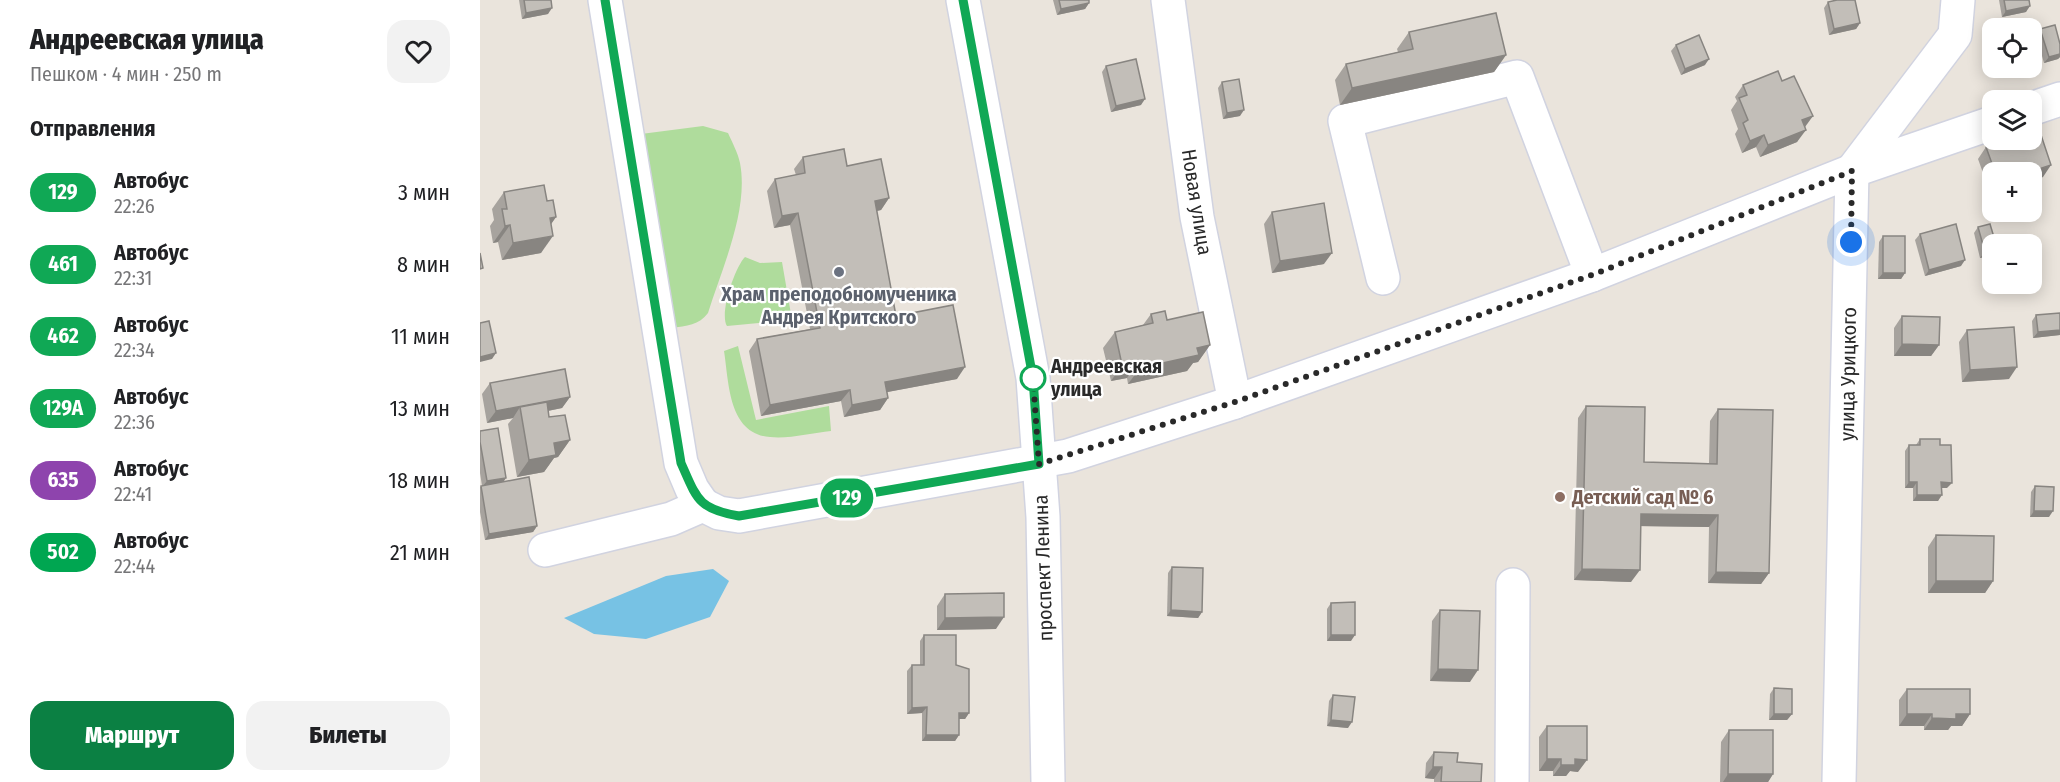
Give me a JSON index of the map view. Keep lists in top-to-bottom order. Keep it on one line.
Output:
{"streets":{"street":["Новая улица","улица Урицкого","проспект Ленина"]},"places":["Храм преподобномученика Андрея Критского","Андреевская улица","Детский сад № 6"],"lines":["bus line 129"],"page":{"heading":[["Андреевская улица","Пешком · 4 мин · 250 m"],"Отправления"],"on_map":"129","map_buttons":["+","−"],"list":[{"mark":"129","name":"Автобус","note":"22:26","value":"3 мин"},{"mark":"461","name":"Автобус","note":"22:31","value":"8 мин"},{"mark":"462","name":"Автобус","note":"22:34","value":"11 мин"},{"mark":"129А","name":"Автобус","note":"22:36","value":"13 мин"},{"mark":"635","name":"Автобус","note":"22:41","value":"18 мин"},{"mark":"502","name":"Автобус","note":"22:44","value":"21 мин"}],"buttons":["Маршрут","Билеты"]}}
